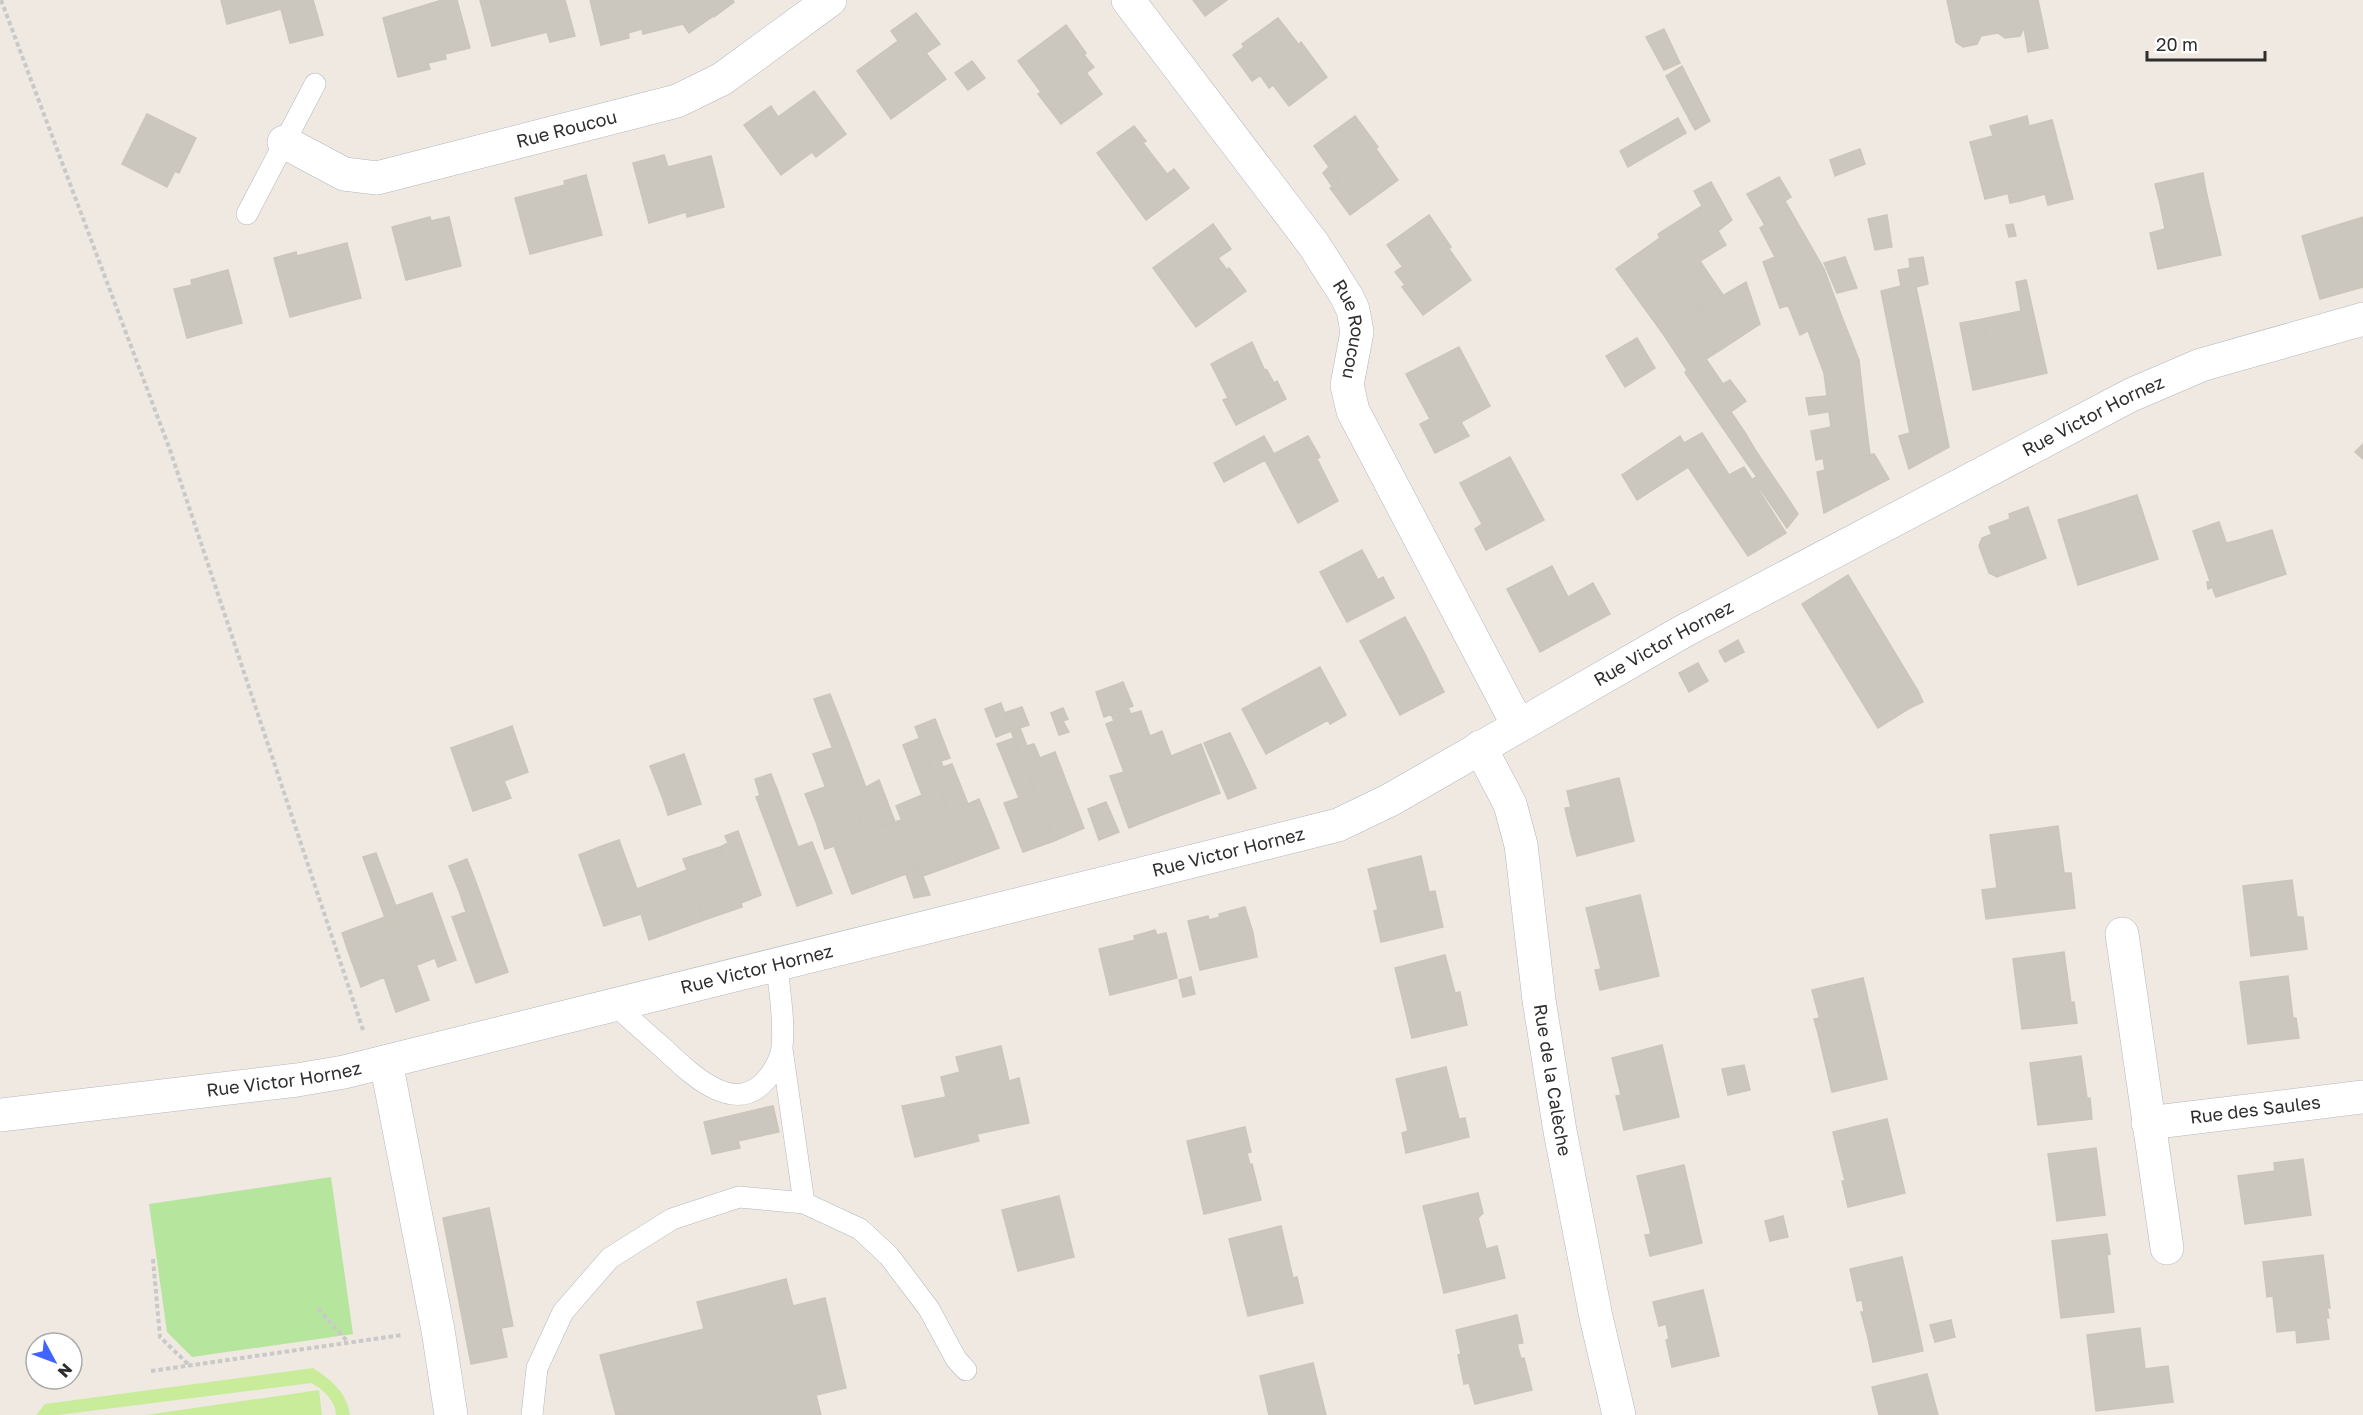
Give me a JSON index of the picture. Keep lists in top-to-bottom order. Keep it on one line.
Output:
{"streets":{"street":["Rue Roucou","Rue Victor Hornez","Rue de la Calèche","Rue des Saules"]},"crossings":[["Rue Roucou","Rue Victor Hornez"],["Rue Victor Hornez","Rue de la Calèche"]],"scale_bar":"20 m","north":"bottom right"}
